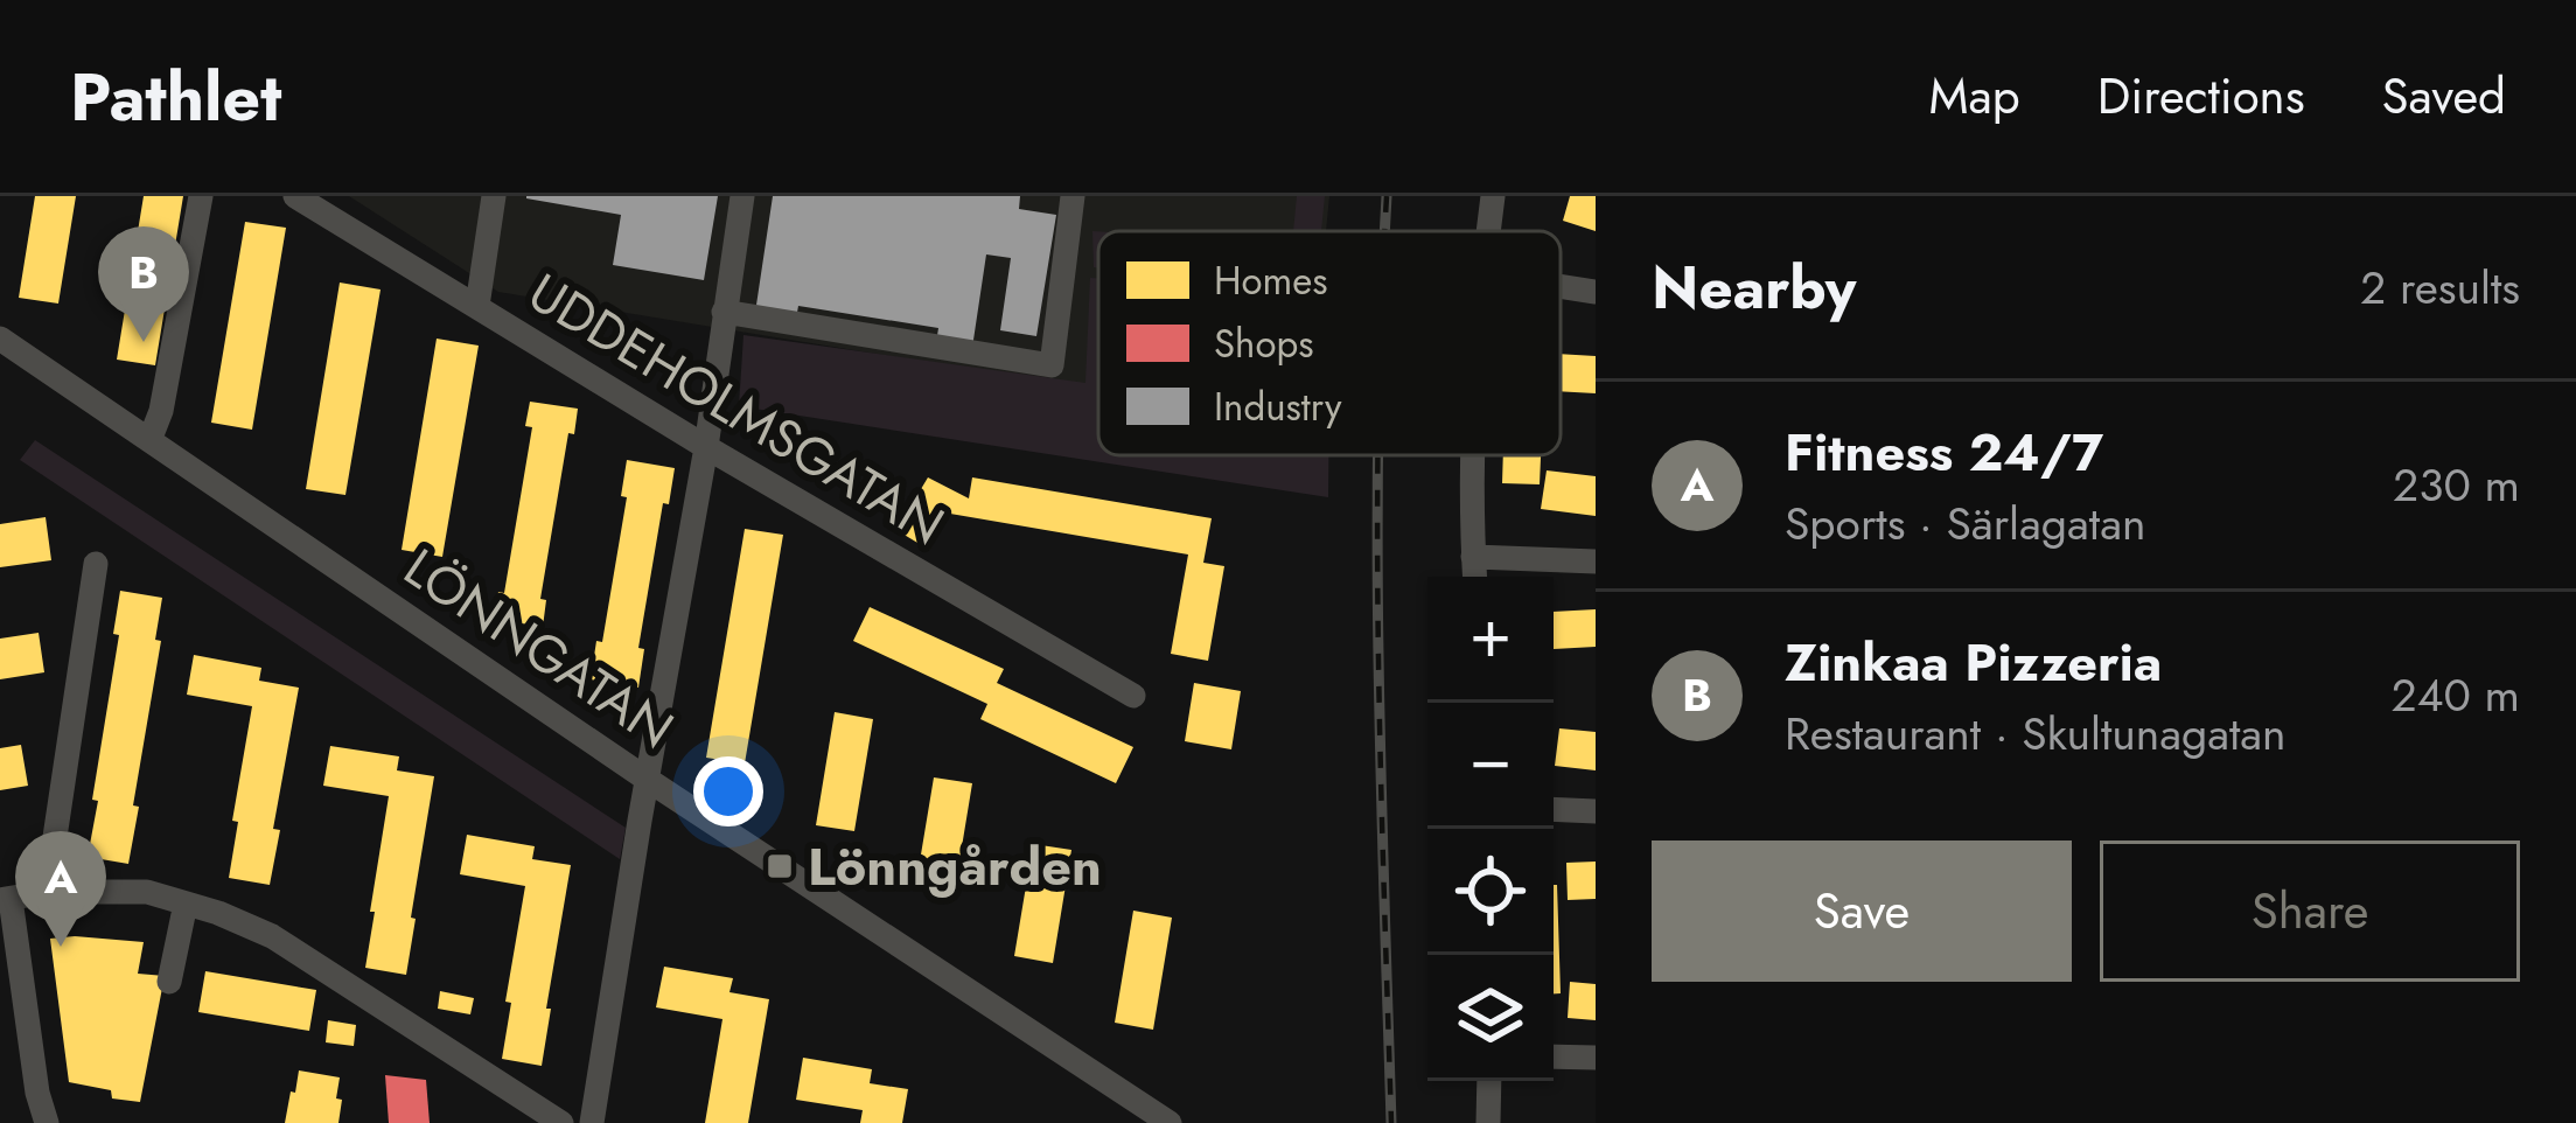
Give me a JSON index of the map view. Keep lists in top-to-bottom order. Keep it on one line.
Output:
{"streets":{"street":["UDDEHOLMSGATAN","LÖNNGATAN"]},"places":{"transit":["Lönngården"]},"legend":["Homes","Shops","Industry"],"page":{"header":"Pathlet","nav":["Map","Directions","Saved"],"heading":["Nearby","2 results"],"pins":["B","A"],"list":[{"mark":"A","name":"Fitness 24/7","note":"Sports · Särlagatan","value":"230 m"},{"mark":"B","name":"Zinkaa Pizzeria","note":"Restaurant · Skultunagatan","value":"240 m"}],"map_buttons":["+","−"],"buttons":["Save","Share"]}}
